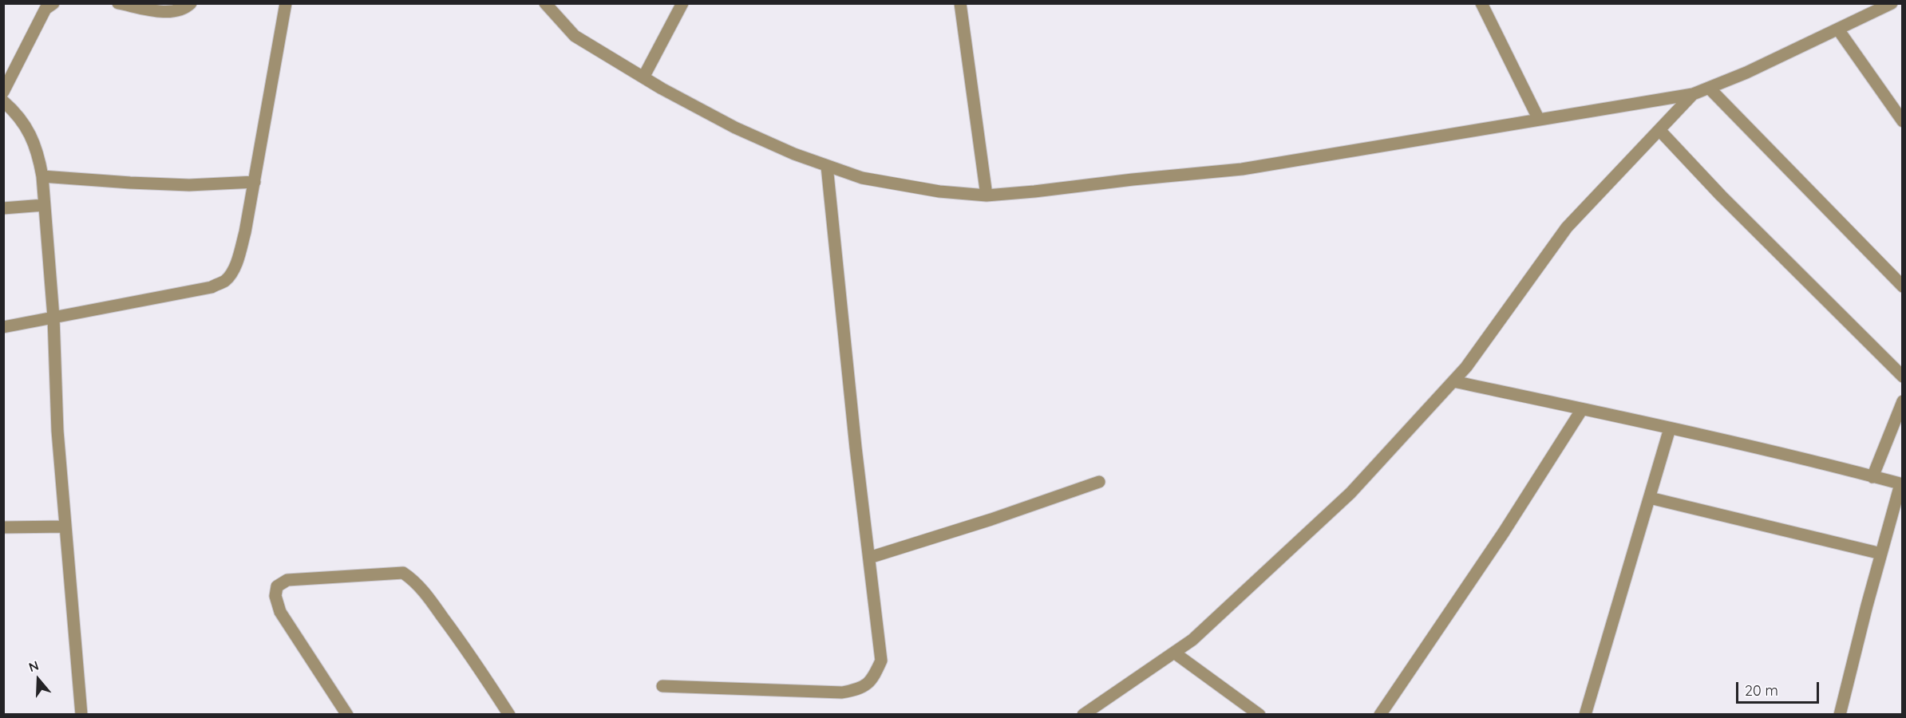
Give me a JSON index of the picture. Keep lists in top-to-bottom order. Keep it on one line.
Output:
{"scale_bar":"20 m","north":"top"}
